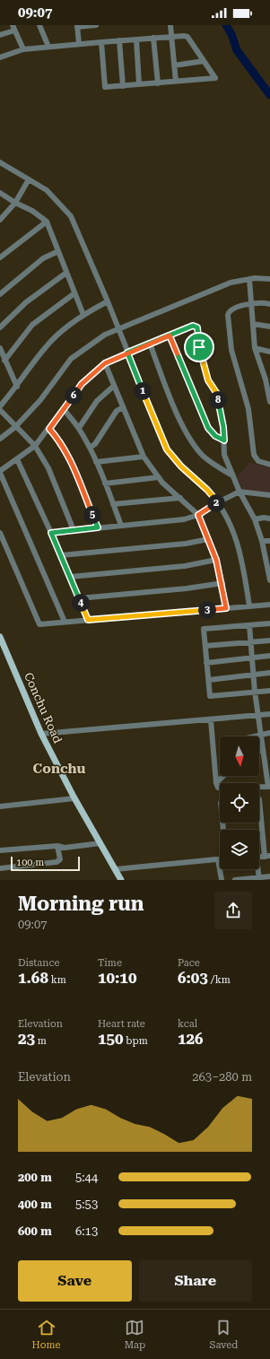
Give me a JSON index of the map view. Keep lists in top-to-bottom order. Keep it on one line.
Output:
{"streets":{"main road":["Conchu Road"]},"districts":["Conchu"],"scale_bar":"100 m","north":"bottom","page":{"status":"09:07","pins":["1","6","8","2","5","4","3"],"scale":"100 m","heading":["Morning run","09:07"],"stats":[["Distance","1.68 km"],["Time","10:10"],["Pace","6:03 /km"],["Elevation","23 m"],["Heart rate","150 bpm"],["kcal","126"]],"chart":["Elevation","263–280 m"],"list":[{"name":"200 m","note":"5:44"},{"name":"400 m","note":"5:53"},{"name":"600 m","note":"6:13"}],"buttons":["Save","Share"],"tabs":["Home","Map","Saved"]}}
